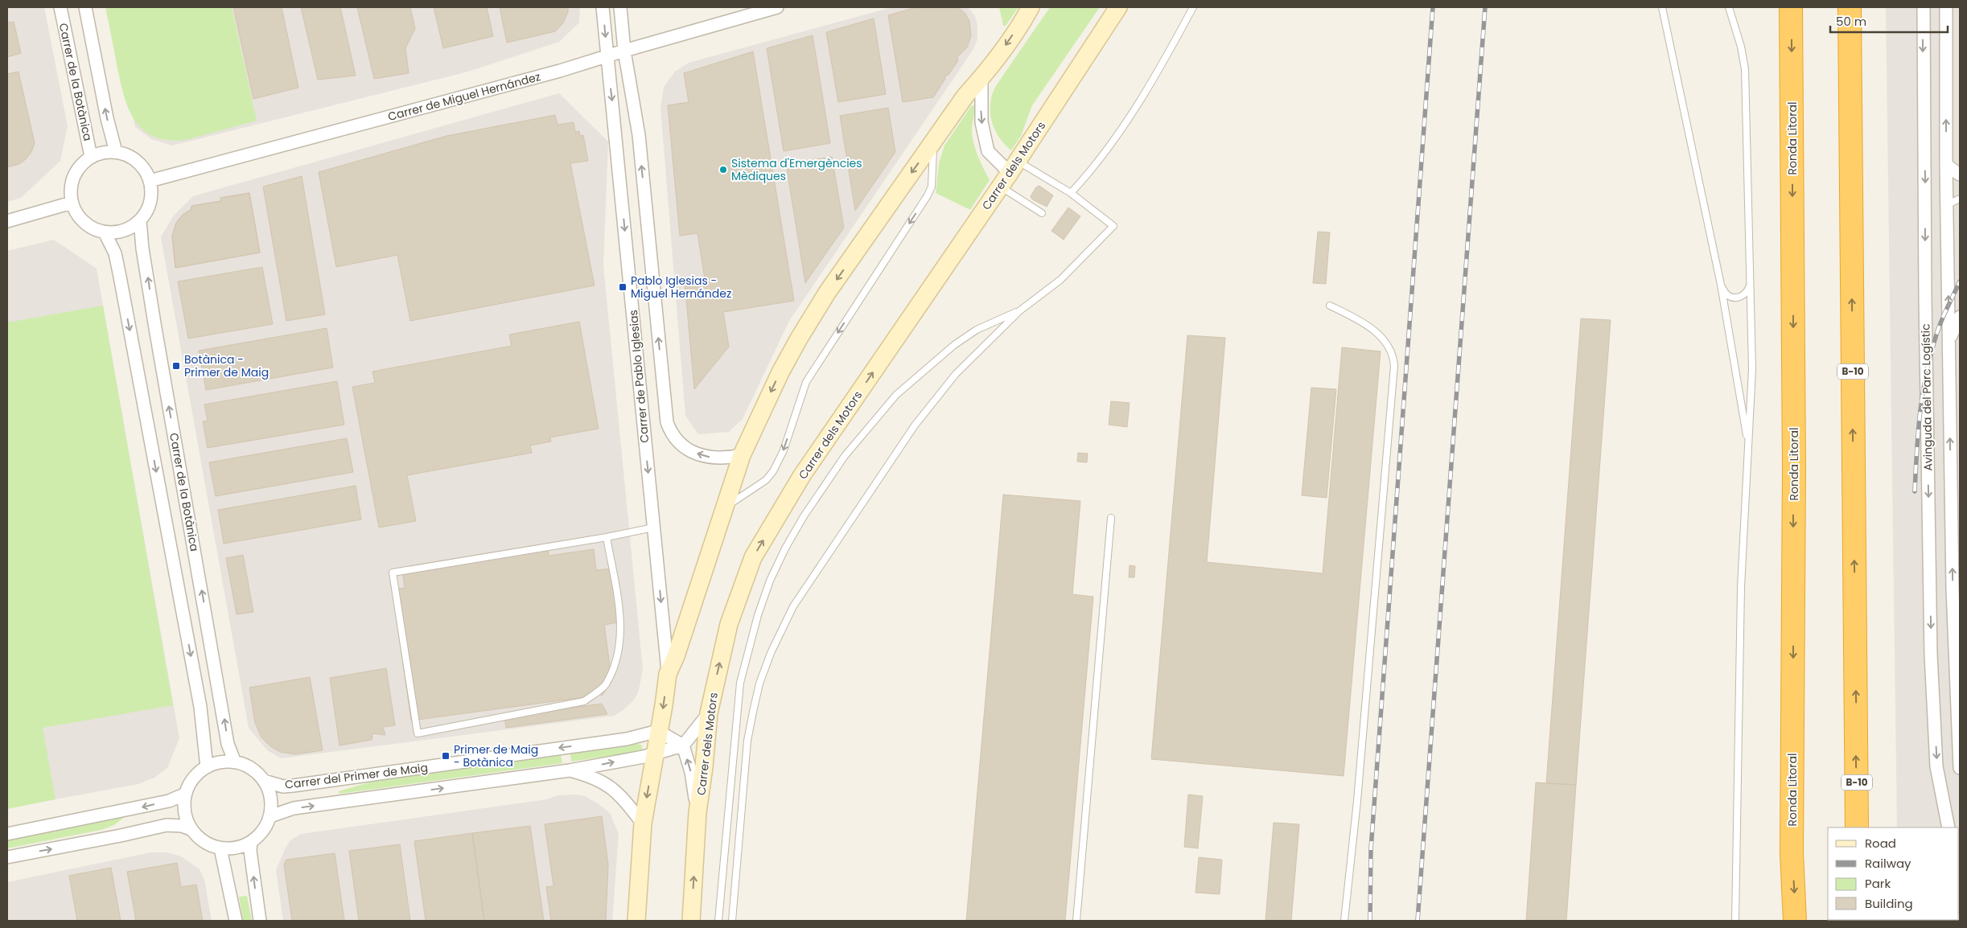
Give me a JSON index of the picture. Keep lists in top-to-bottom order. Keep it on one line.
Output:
{"streets":{"highway":["Ronda Litoral","B-10"],"street":["Carrer de la Botànica","Carrer de Miguel Hernández","Carrer dels Motors","Carrer de Pablo Iglesias","Avinguda del Parc Logístic","Carrer del Primer de Maig"]},"crossings":[["Carrer de la Botànica","Carrer de Miguel Hernández"],["Carrer de la Botànica","Carrer del Primer de Maig"],["Carrer de Miguel Hernández","Carrer de Pablo Iglesias"]],"places":{"other":["Sistema d'Emergències Mèdiques"],"transit":["Pablo Iglesias - Miguel Hernández","Botànica - Primer de Maig","Primer de Maig - Botànica"]},"legend":["Road","Railway","Park","Building"],"scale_bar":"50 m"}
